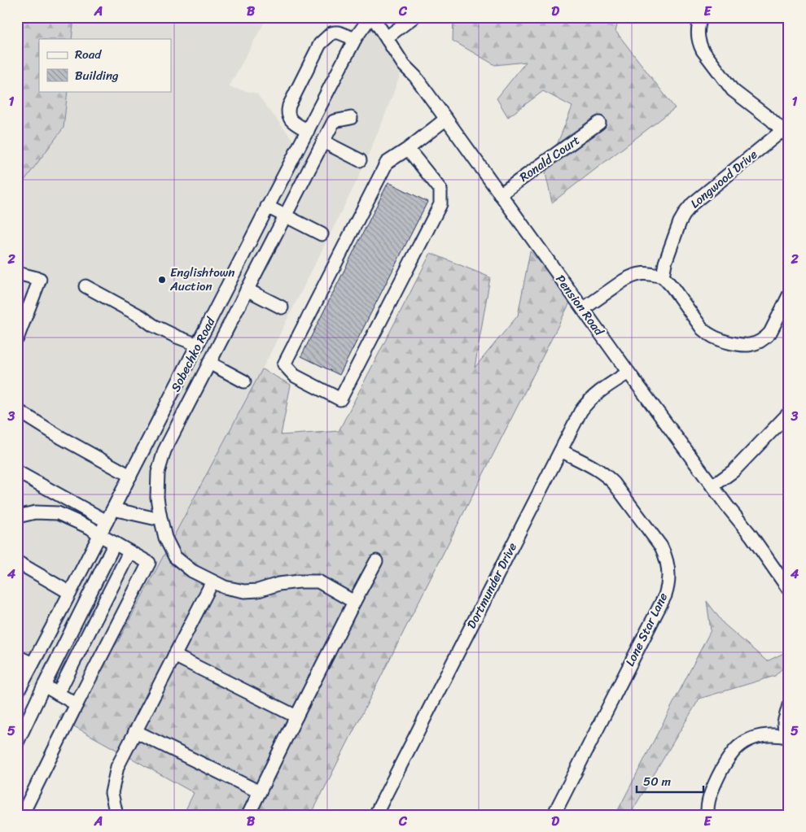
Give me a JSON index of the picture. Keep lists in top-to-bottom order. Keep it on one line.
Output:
{"streets":{"street":["Ronald Court","Longwood Drive","Pension Road","Sobechko Road","Dortmunder Drive","Lone Star Lane"]},"crossings":[["Ronald Court","Pension Road"],["Pension Road","Sobechko Road"],["Pension Road","Dortmunder Drive"],["Dortmunder Drive","Lone Star Lane"]],"places":["Englishtown Auction"],"legend":["Road","Building"],"scale_bar":"50 m","grid":{"columns":["A","B","C","D","E"],"rows":["1","2","3","4","5"]}}
